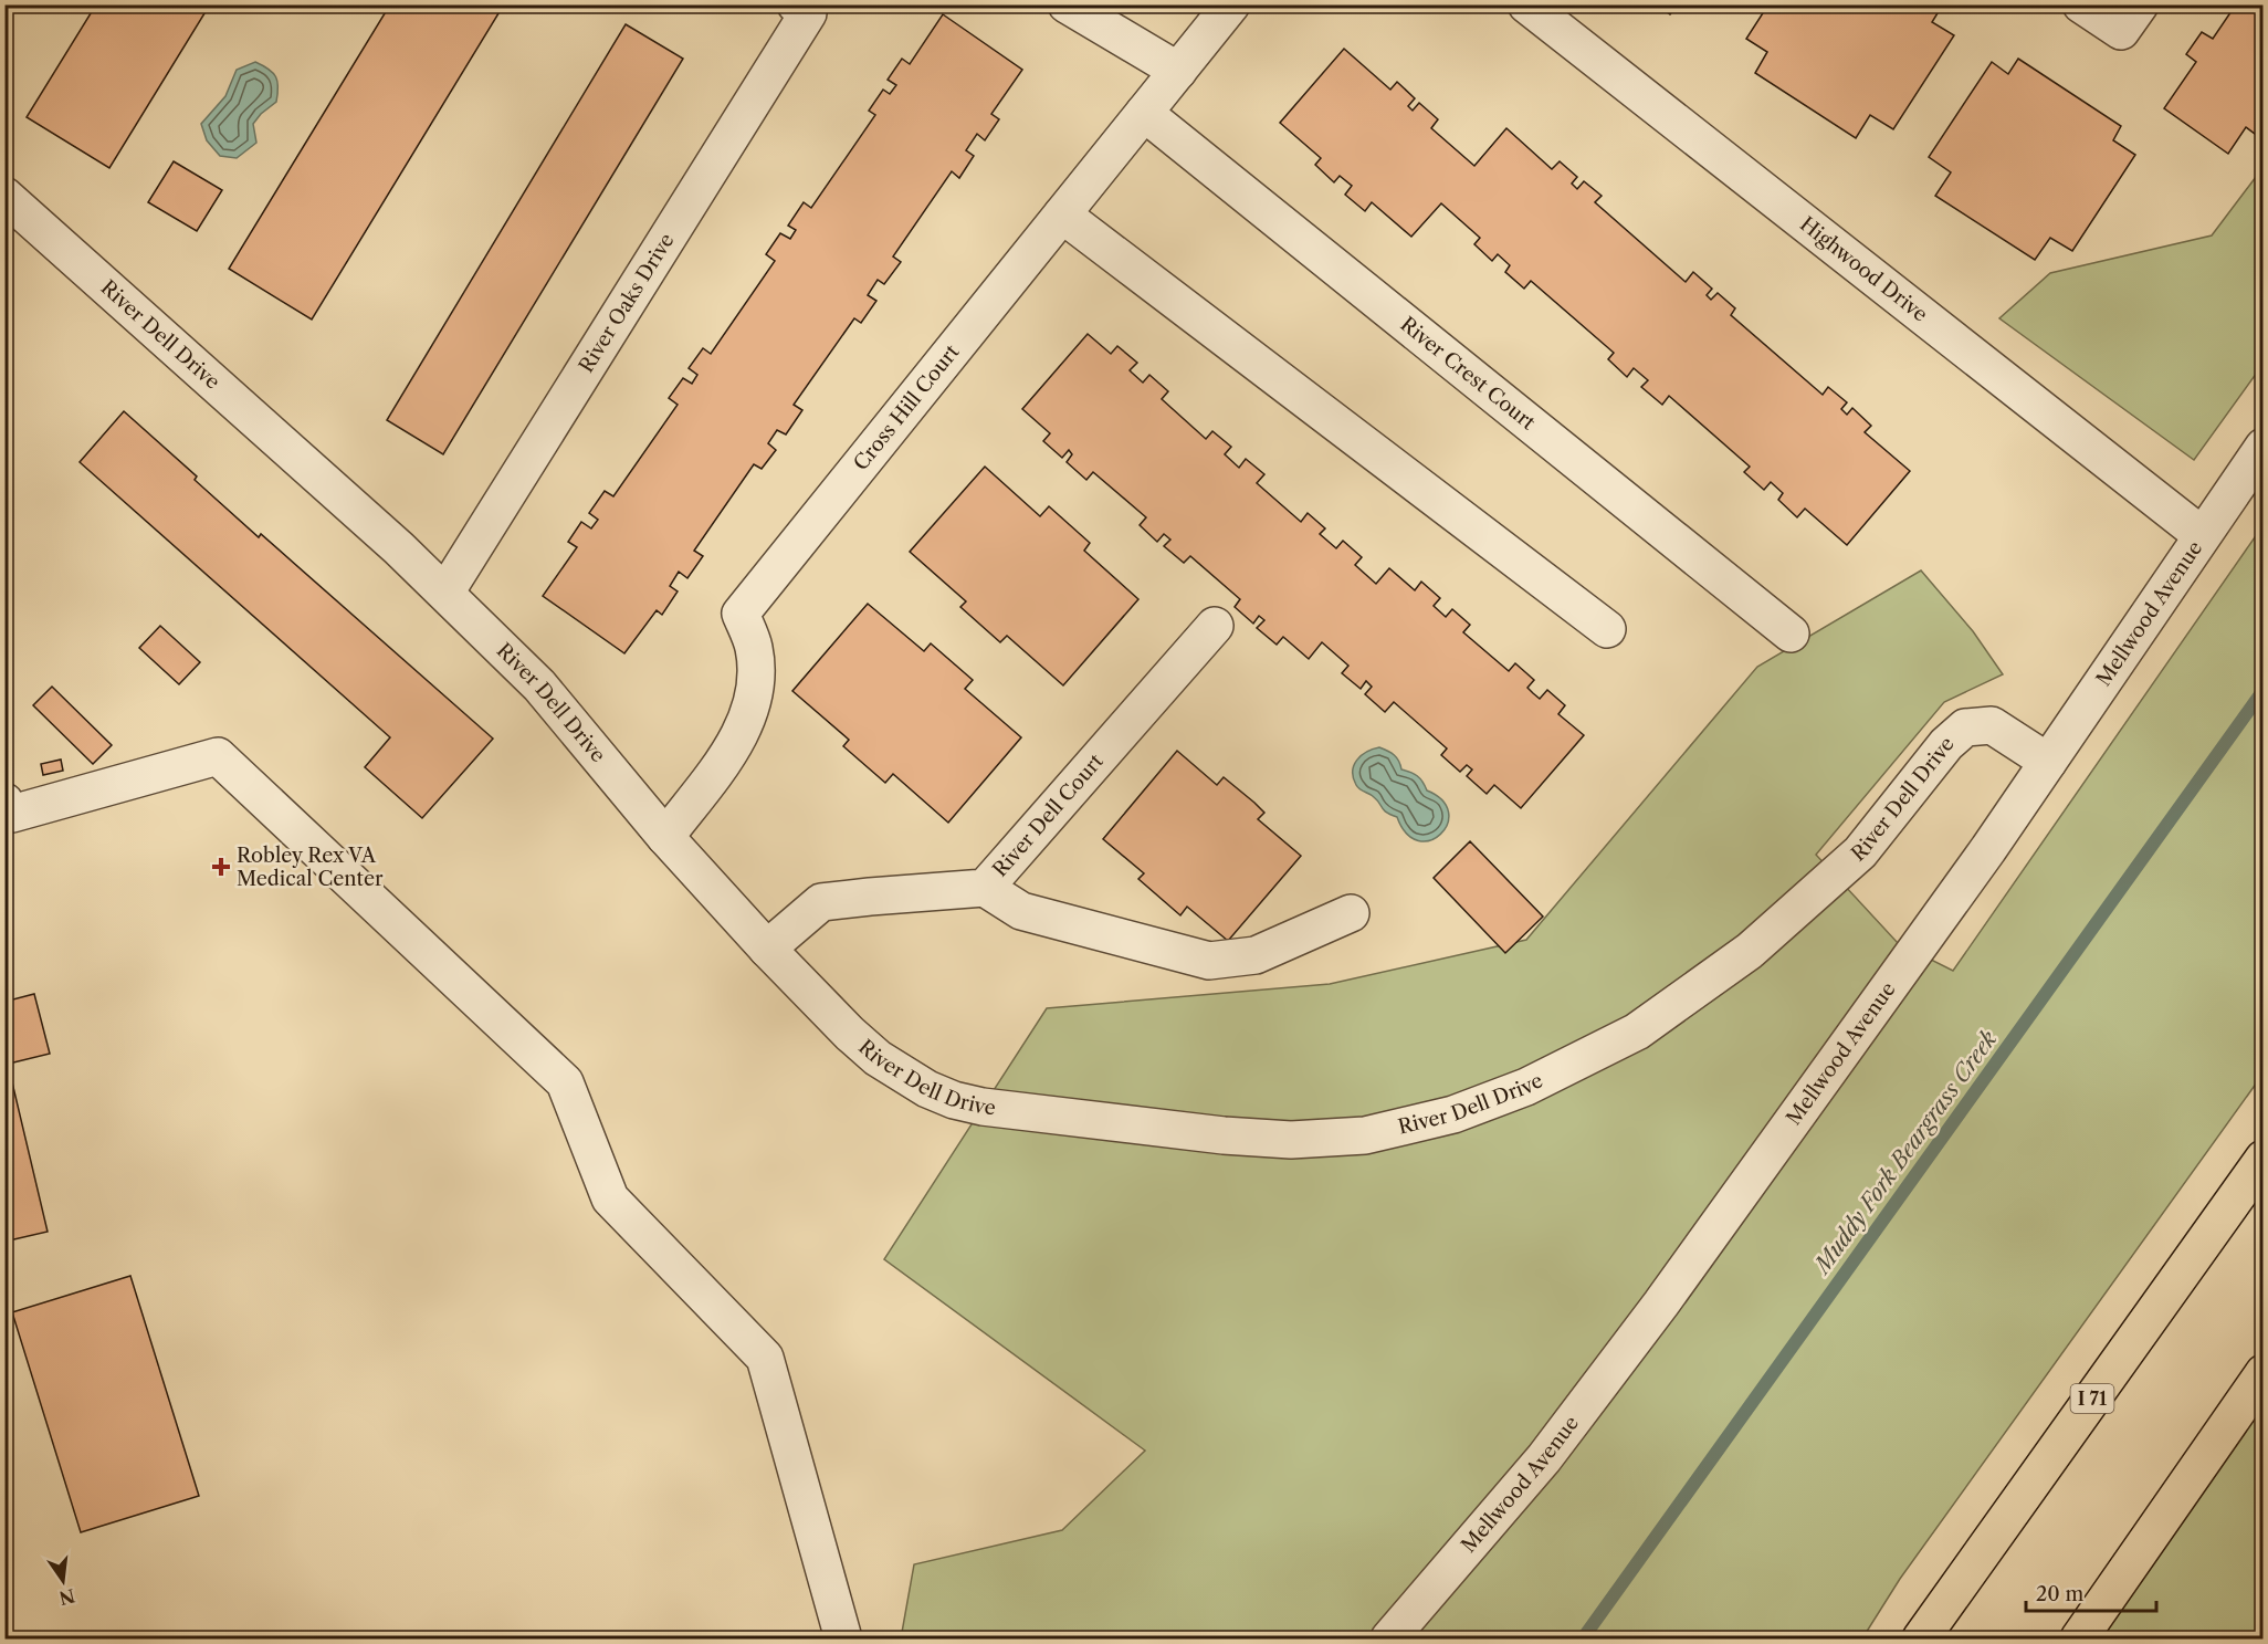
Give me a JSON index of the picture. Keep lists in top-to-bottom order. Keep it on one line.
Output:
{"streets":{"highway":["I 71"],"street":["Highwood Drive","River Oaks Drive","River Dell Drive","River Crest Court","Cross Hill Court","Mellwood Avenue","River Dell Court"]},"crossings":[["Highwood Drive","Mellwood Avenue"],["River Oaks Drive","River Dell Drive"],["River Dell Drive","Cross Hill Court"],["River Dell Drive","Mellwood Avenue"],["River Dell Drive","River Dell Court"],["River Crest Court","Cross Hill Court"]],"water":["Muddy Fork Beargrass Creek"],"places":{"health":["Robley Rex VA Medical Center"]},"scale_bar":"20 m","north":"bottom"}
